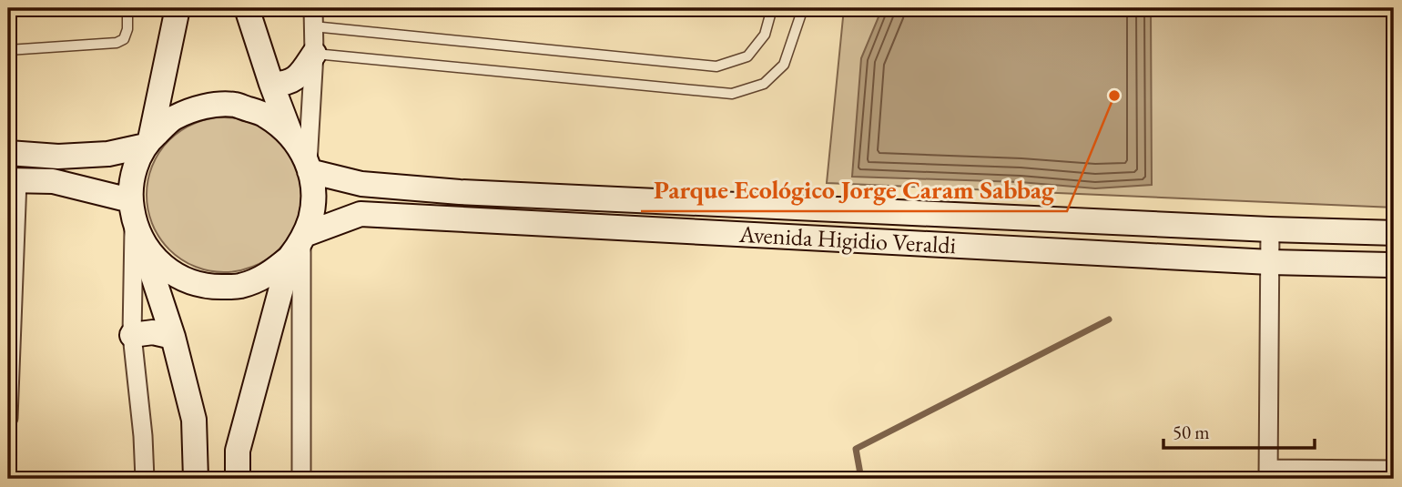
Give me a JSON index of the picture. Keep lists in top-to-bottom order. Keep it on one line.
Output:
{"streets":{"main road":["Avenida Higidio Veraldi"]},"places":["Parque Ecológico Jorge Caram Sabbag"],"scale_bar":"50 m"}
